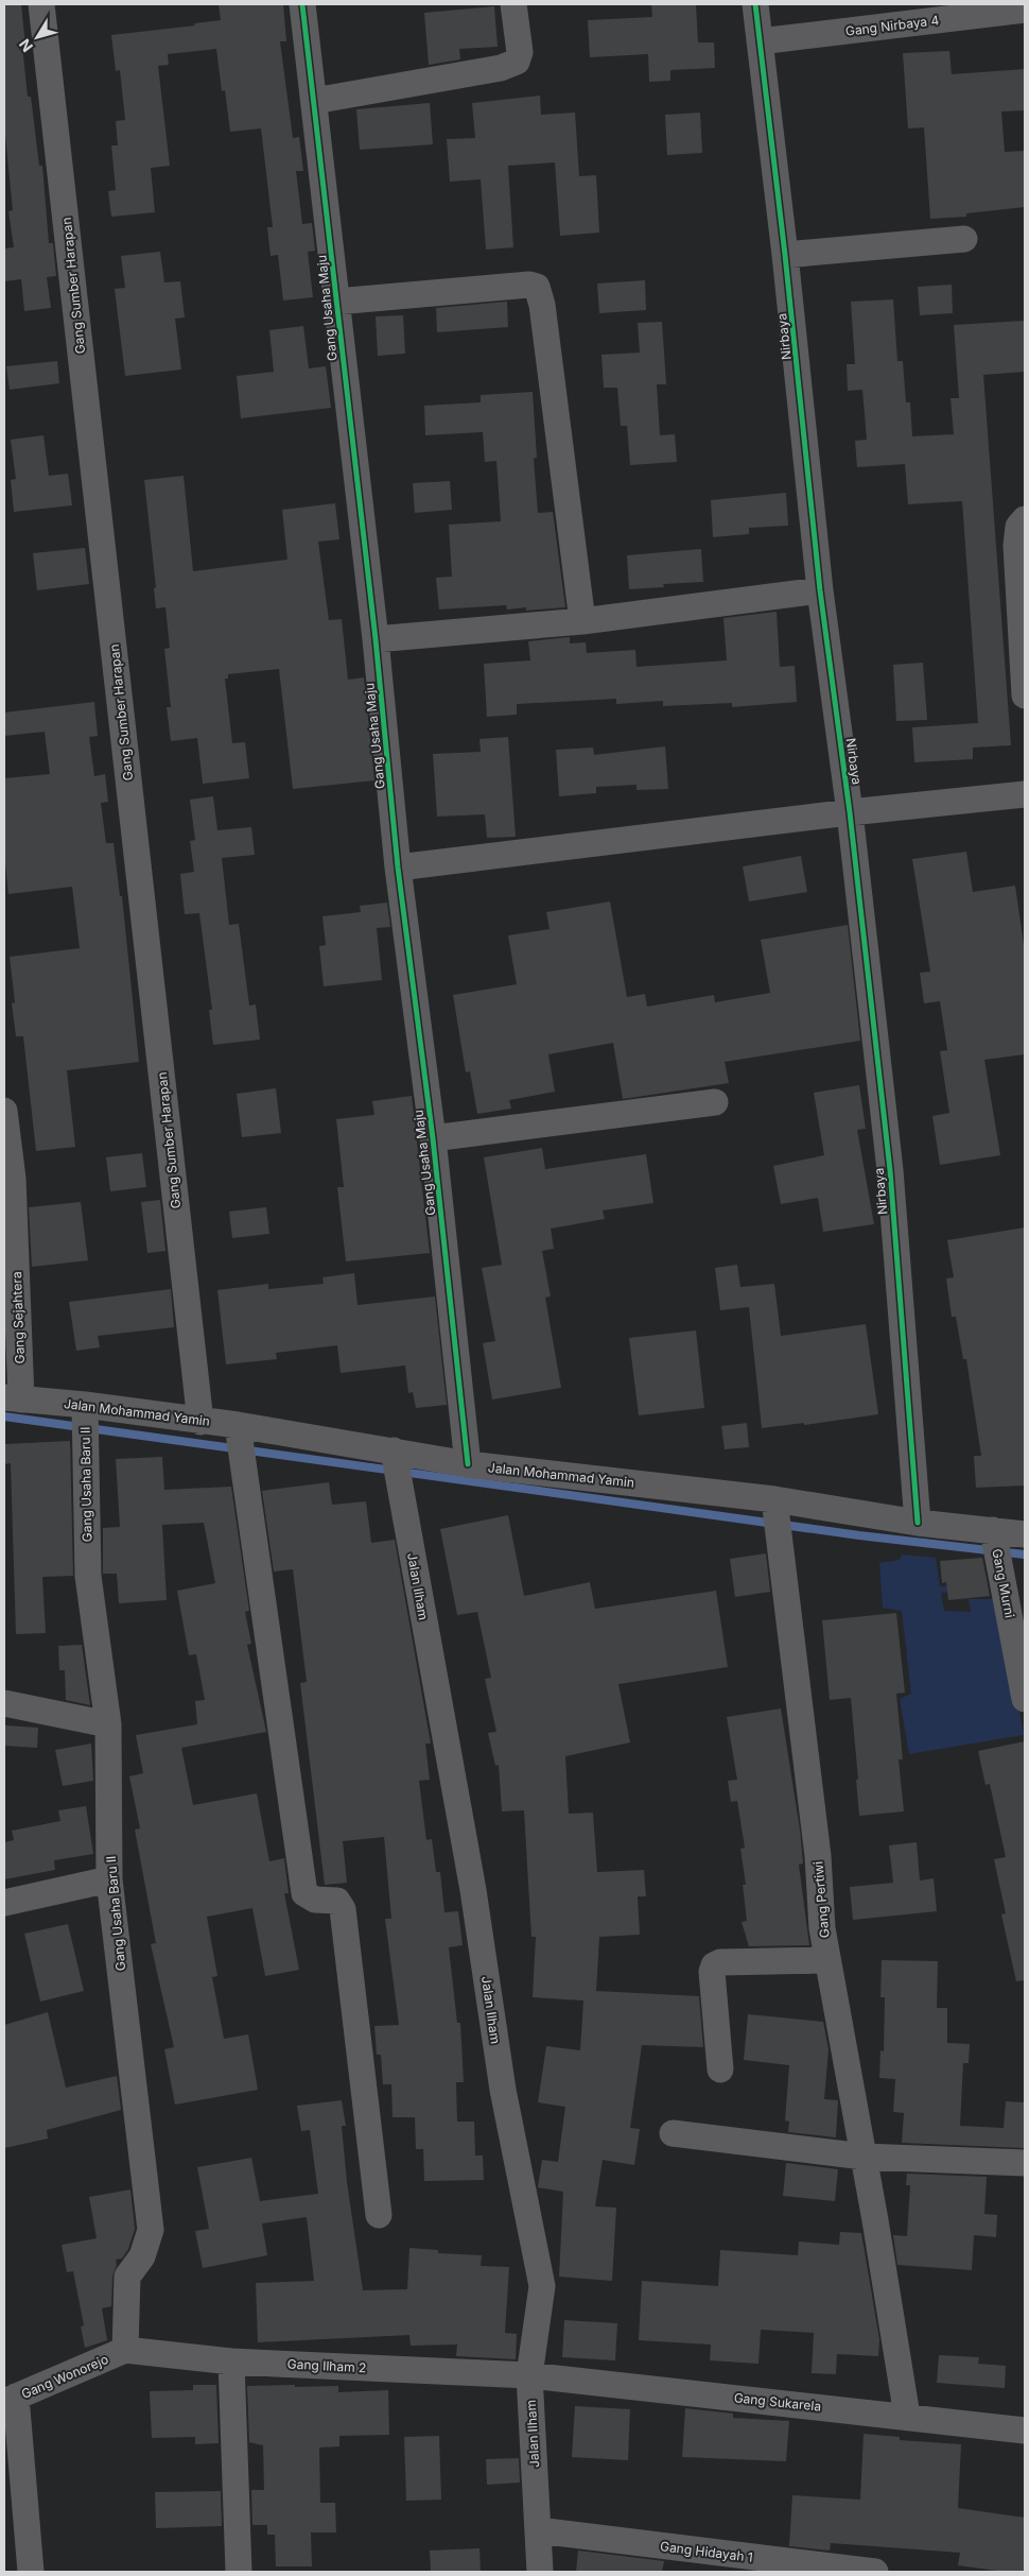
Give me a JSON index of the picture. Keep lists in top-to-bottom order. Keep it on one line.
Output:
{"streets":{"street":["Gang Nirbaya 4","Gang Sumber Harapan","Gang Usaha Maju","Nirbaya","Gang Sejahtera","Jalan Mohammad Yamin","Gang Usaha Baru II","Gang Murni","Jalan Ilham","Gang Pertiwi","Gang Ilham 2","Gang Wonorejo","Gang Sukarela","Gang Hidayah 1"]},"crossings":[["Gang Nirbaya 4","Nirbaya"],["Gang Sumber Harapan","Jalan Mohammad Yamin"],["Gang Usaha Maju","Jalan Mohammad Yamin"],["Nirbaya","Jalan Mohammad Yamin"],["Gang Sejahtera","Jalan Mohammad Yamin"],["Jalan Mohammad Yamin","Gang Usaha Baru II"],["Jalan Mohammad Yamin","Gang Murni"],["Jalan Mohammad Yamin","Jalan Ilham"],["Jalan Mohammad Yamin","Gang Pertiwi"],["Gang Usaha Baru II","Gang Ilham 2"],["Gang Usaha Baru II","Gang Wonorejo"],["Jalan Ilham","Gang Ilham 2"],["Jalan Ilham","Gang Sukarela"],["Jalan Ilham","Gang Hidayah 1"],["Gang Pertiwi","Gang Sukarela"],["Gang Ilham 2","Gang Wonorejo"],["Gang Ilham 2","Gang Sukarela"]],"north":"bottom left"}
